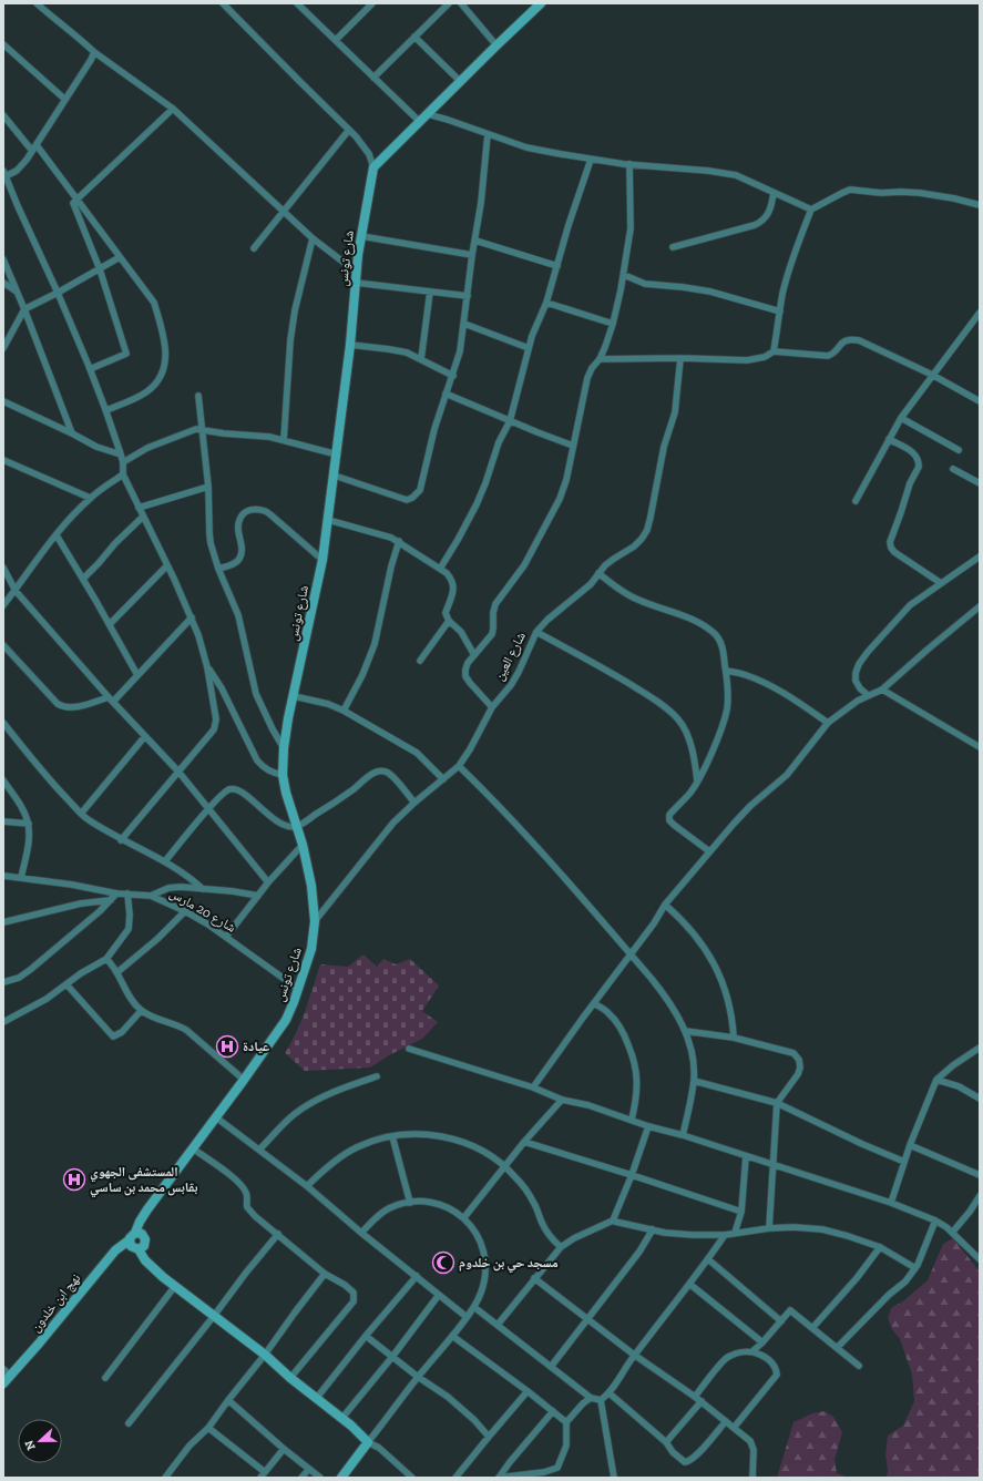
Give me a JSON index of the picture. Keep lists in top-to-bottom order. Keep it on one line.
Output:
{"streets":{"street":["شارع تونس","شارع العين","شارع 20 مارس","نهج ابن خلدون"]},"crossings":[["شارع تونس","شارع العين"],["شارع تونس","شارع 20 مارس"],["شارع تونس","نهج ابن خلدون"]],"places":{"hospital":["عيادة","المستشفى الجهوي بقابس محمد بن ساسي"],"mosque":["مسجد حي بن خلدوم"]},"north":"left"}
